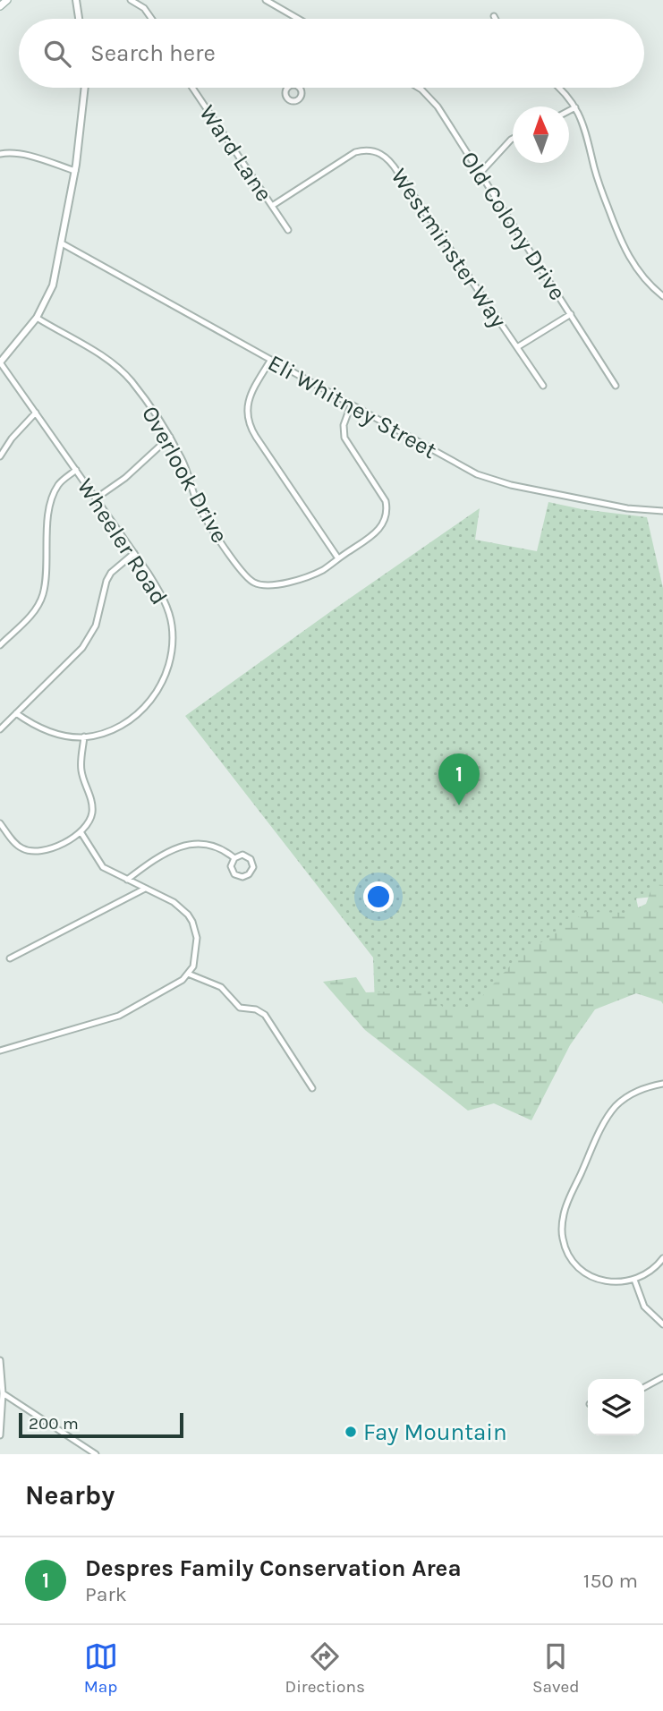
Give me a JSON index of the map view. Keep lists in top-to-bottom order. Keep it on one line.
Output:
{"streets":{"street":["Ward Lane","Old Colony Drive","Westminster Way","Eli Whitney Street","Overlook Drive","Wheeler Road"]},"crossings":[["Ward Lane","Westminster Way"],["Eli Whitney Street","Overlook Drive"]],"places":["Fay Mountain"],"scale_bar":"200 m","north":"top","page":{"search":"Search here","pins":"1","scale":"200 m","heading":"Nearby","list":[{"mark":"1","name":"Despres Family Conservation Area","note":"Park","value":"150 m"}],"nav":["Map","Directions","Saved"]}}
